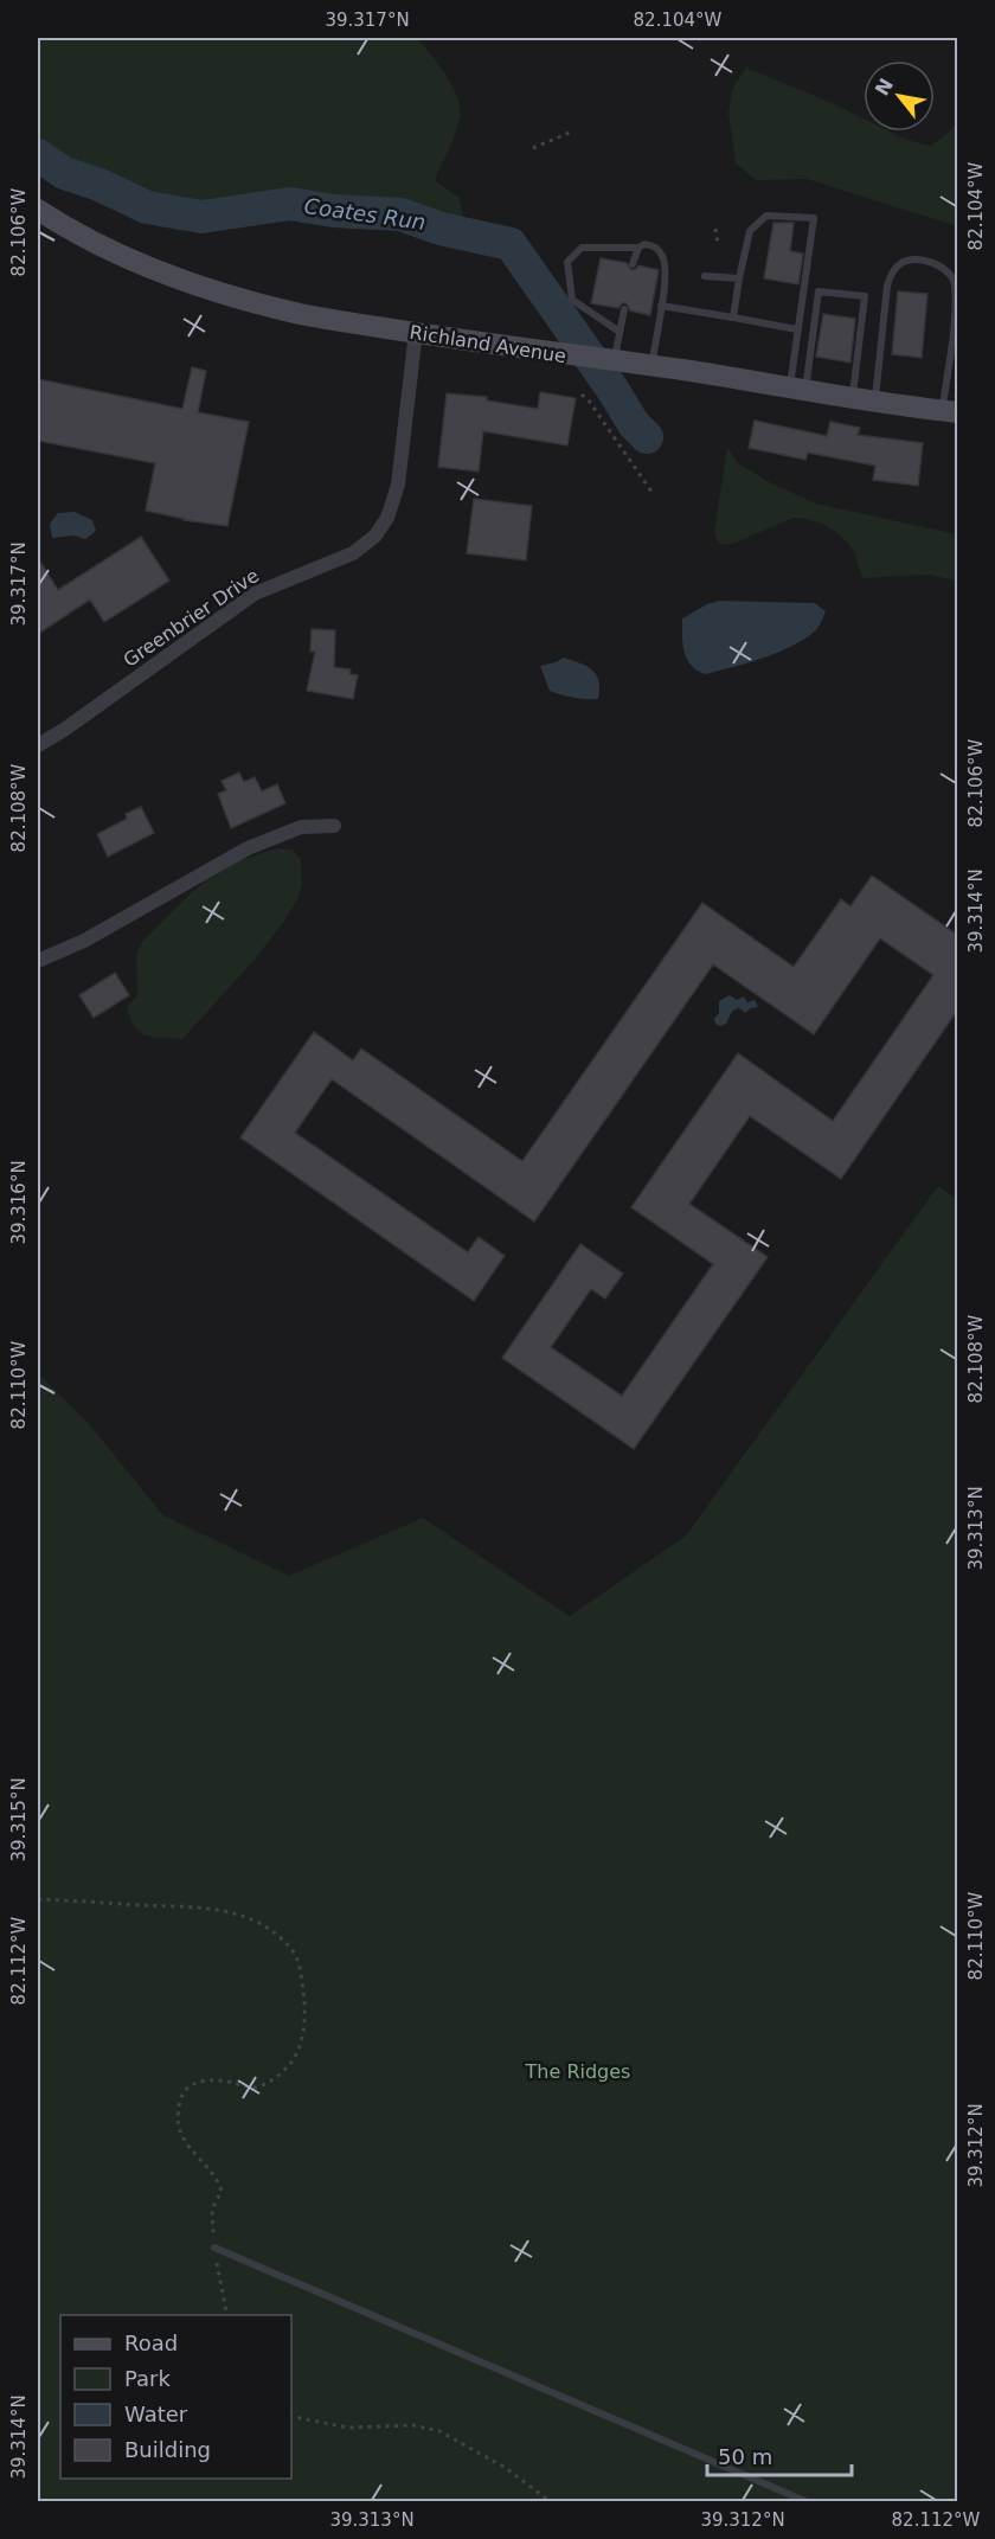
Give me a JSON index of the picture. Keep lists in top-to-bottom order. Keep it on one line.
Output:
{"streets":{"main road":["Richland Avenue"],"street":["Greenbrier Drive"]},"crossings":[["Richland Avenue","Greenbrier Drive"]],"water":["Coates Run"],"parks":["The Ridges"],"legend":["Road","Park","Water","Building"],"scale_bar":"50 m","north":"top left","coordinates":["39.317°N","82.104°W","82.106°W","82.108°W","39.314°N","39.316°N","82.110°W","39.313°N","39.315°N","82.112°W","39.312°N"]}
